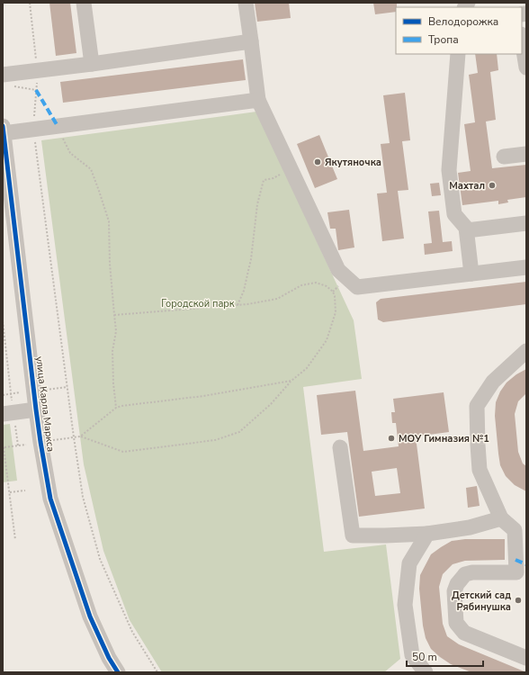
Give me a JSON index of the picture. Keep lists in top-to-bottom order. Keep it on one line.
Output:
{"streets":{"street":["улица Карла Маркса"]},"parks":["Городской парк"],"places":["Якутяночка","Махтал","МОУ Гимназия №1","Детский сад Рябинушка"],"legend":["Велодорожка","Тропа"],"scale_bar":"50 m"}
